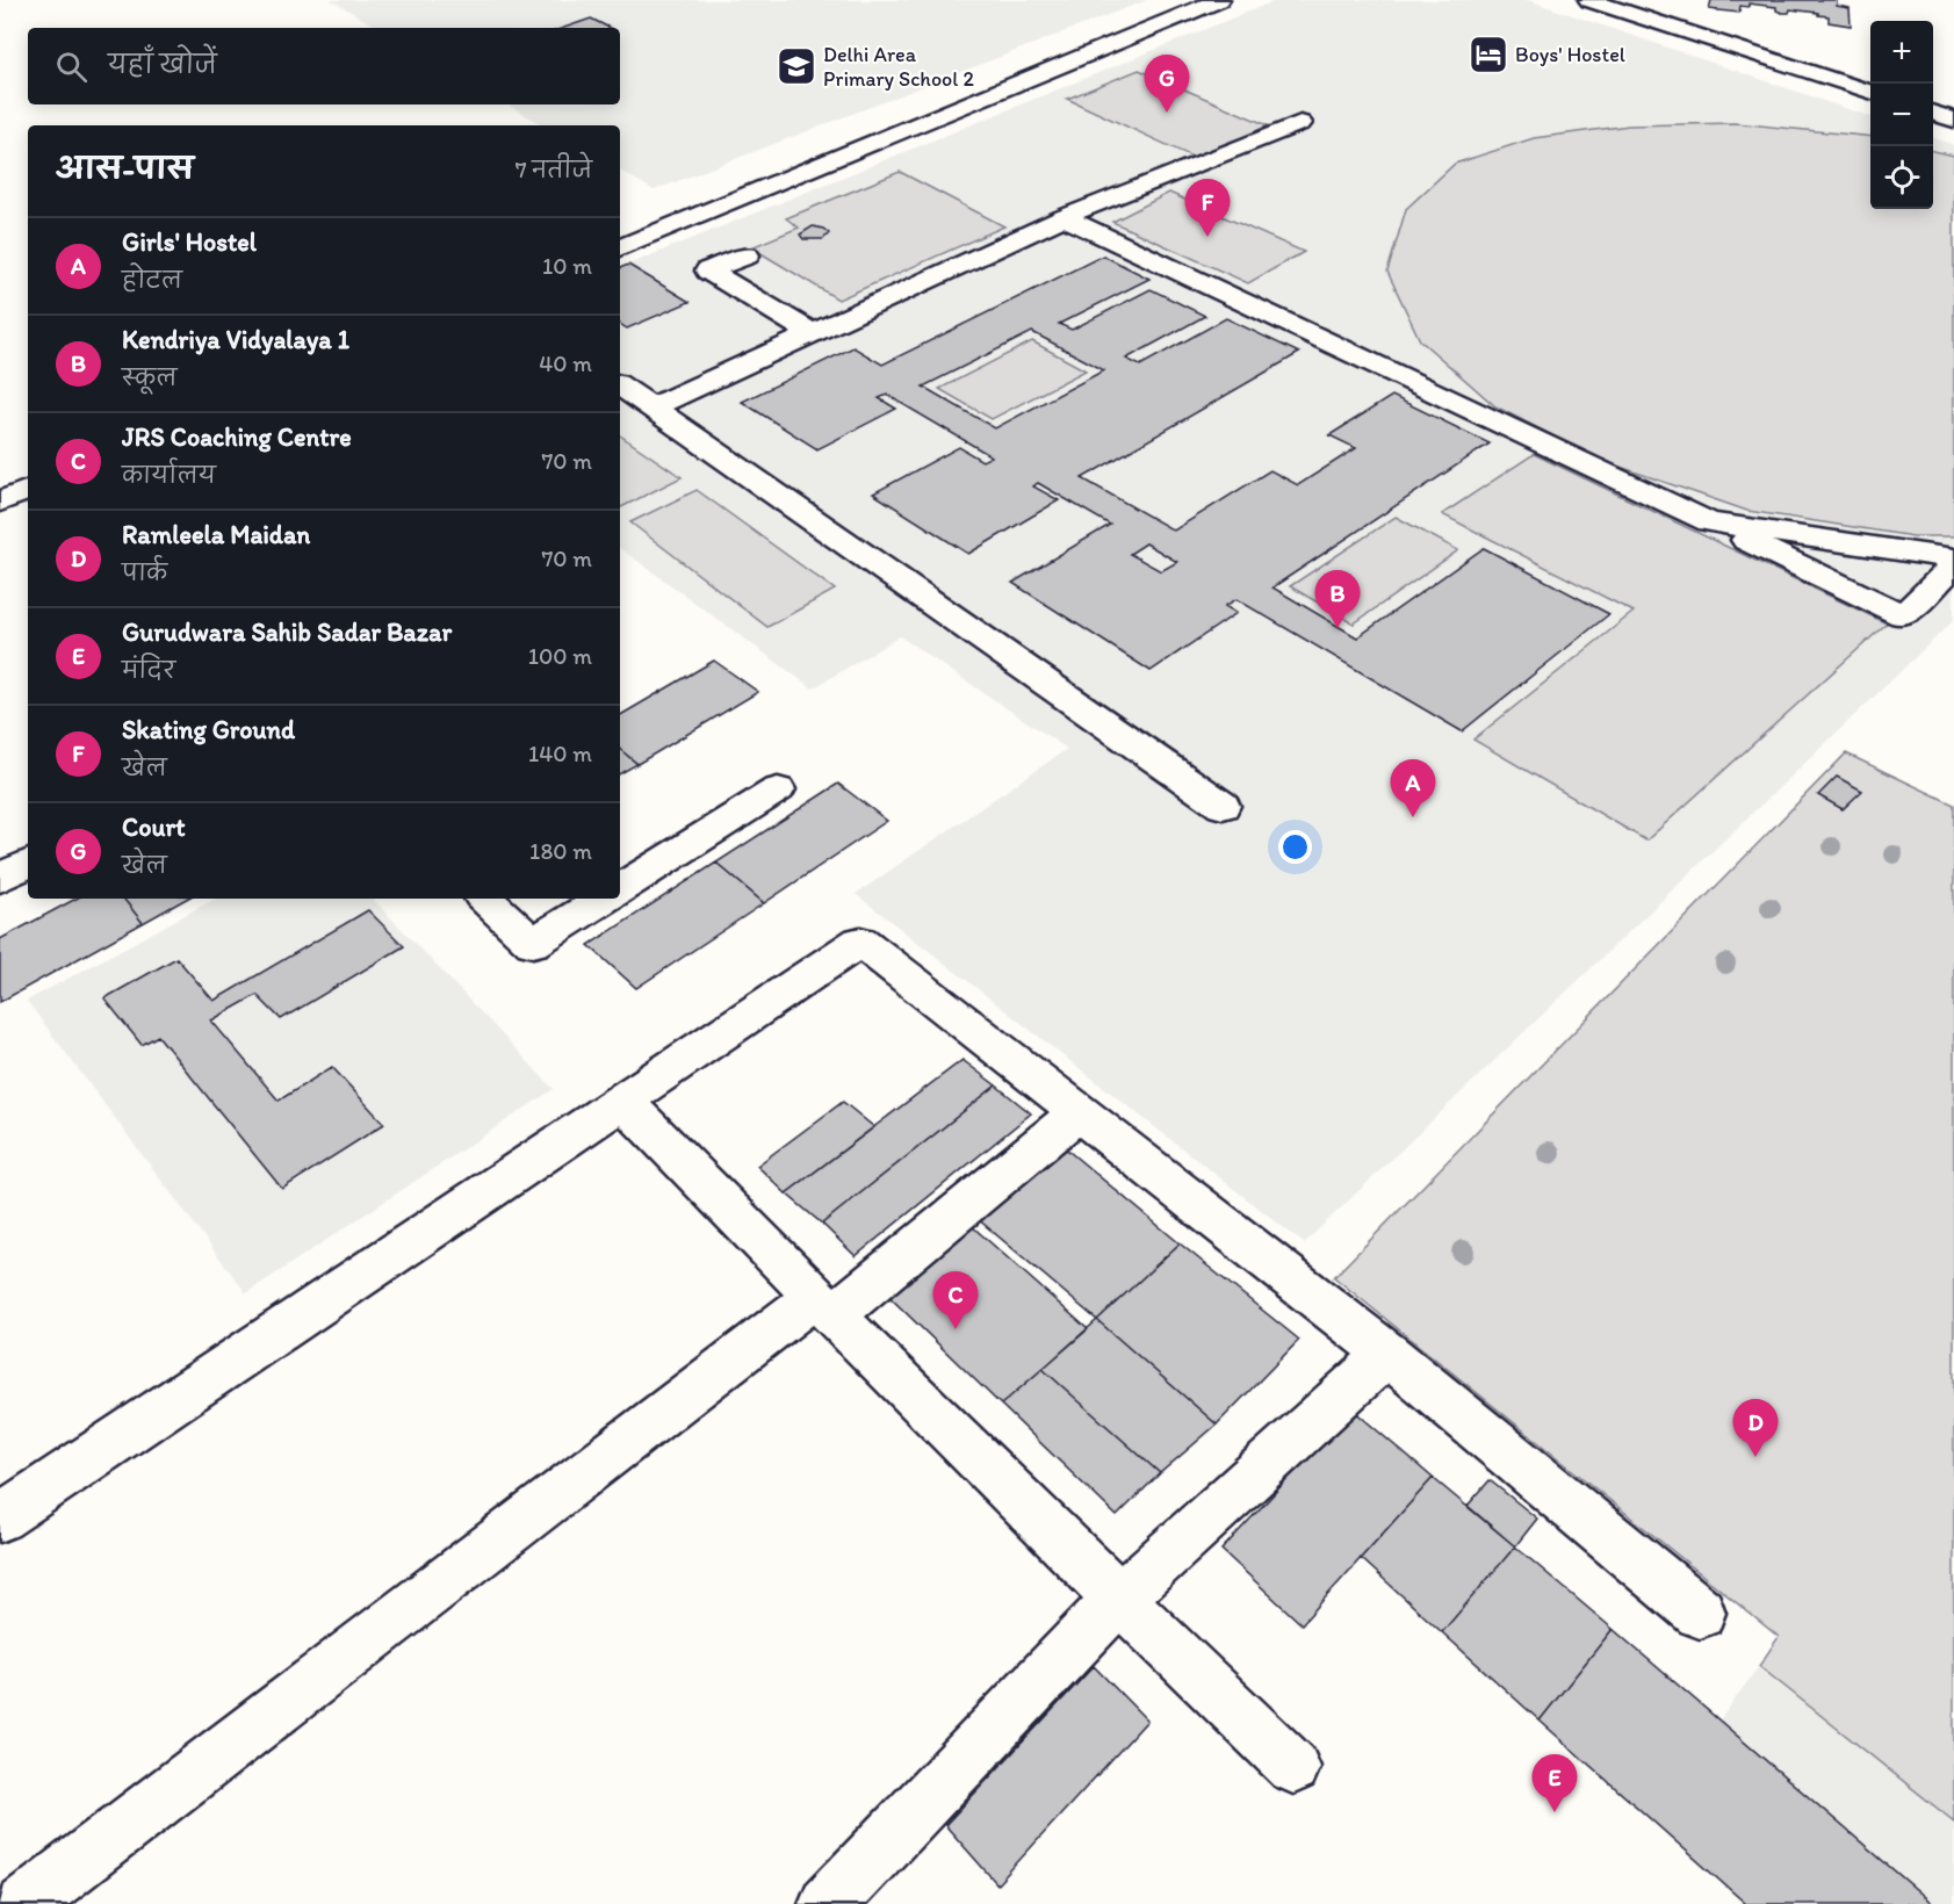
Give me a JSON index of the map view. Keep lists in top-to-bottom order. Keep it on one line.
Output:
{"places":{"hotel":["Boys' Hostel"],"school or university":["Delhi Area Primary School 2"]},"page":{"map_buttons":["+","−"],"search":"यहाँ खोजें","pins":["G","F","B","A","C","D","E"],"heading":["आस-पास","7 नतीजे"],"list":[{"mark":"A","name":"Girls' Hostel","note":"होटल","value":"10 m"},{"mark":"B","name":"Kendriya Vidyalaya 1","note":"स्कूल","value":"40 m"},{"mark":"C","name":"JRS Coaching Centre","note":"कार्यालय","value":"70 m"},{"mark":"D","name":"Ramleela Maidan","note":"पार्क","value":"70 m"},{"mark":"E","name":"Gurudwara Sahib Sadar Bazar","note":"मंदिर","value":"100 m"},{"mark":"F","name":"Skating Ground","note":"खेल","value":"140 m"},{"mark":"G","name":"Court","note":"खेल","value":"180 m"}]}}
